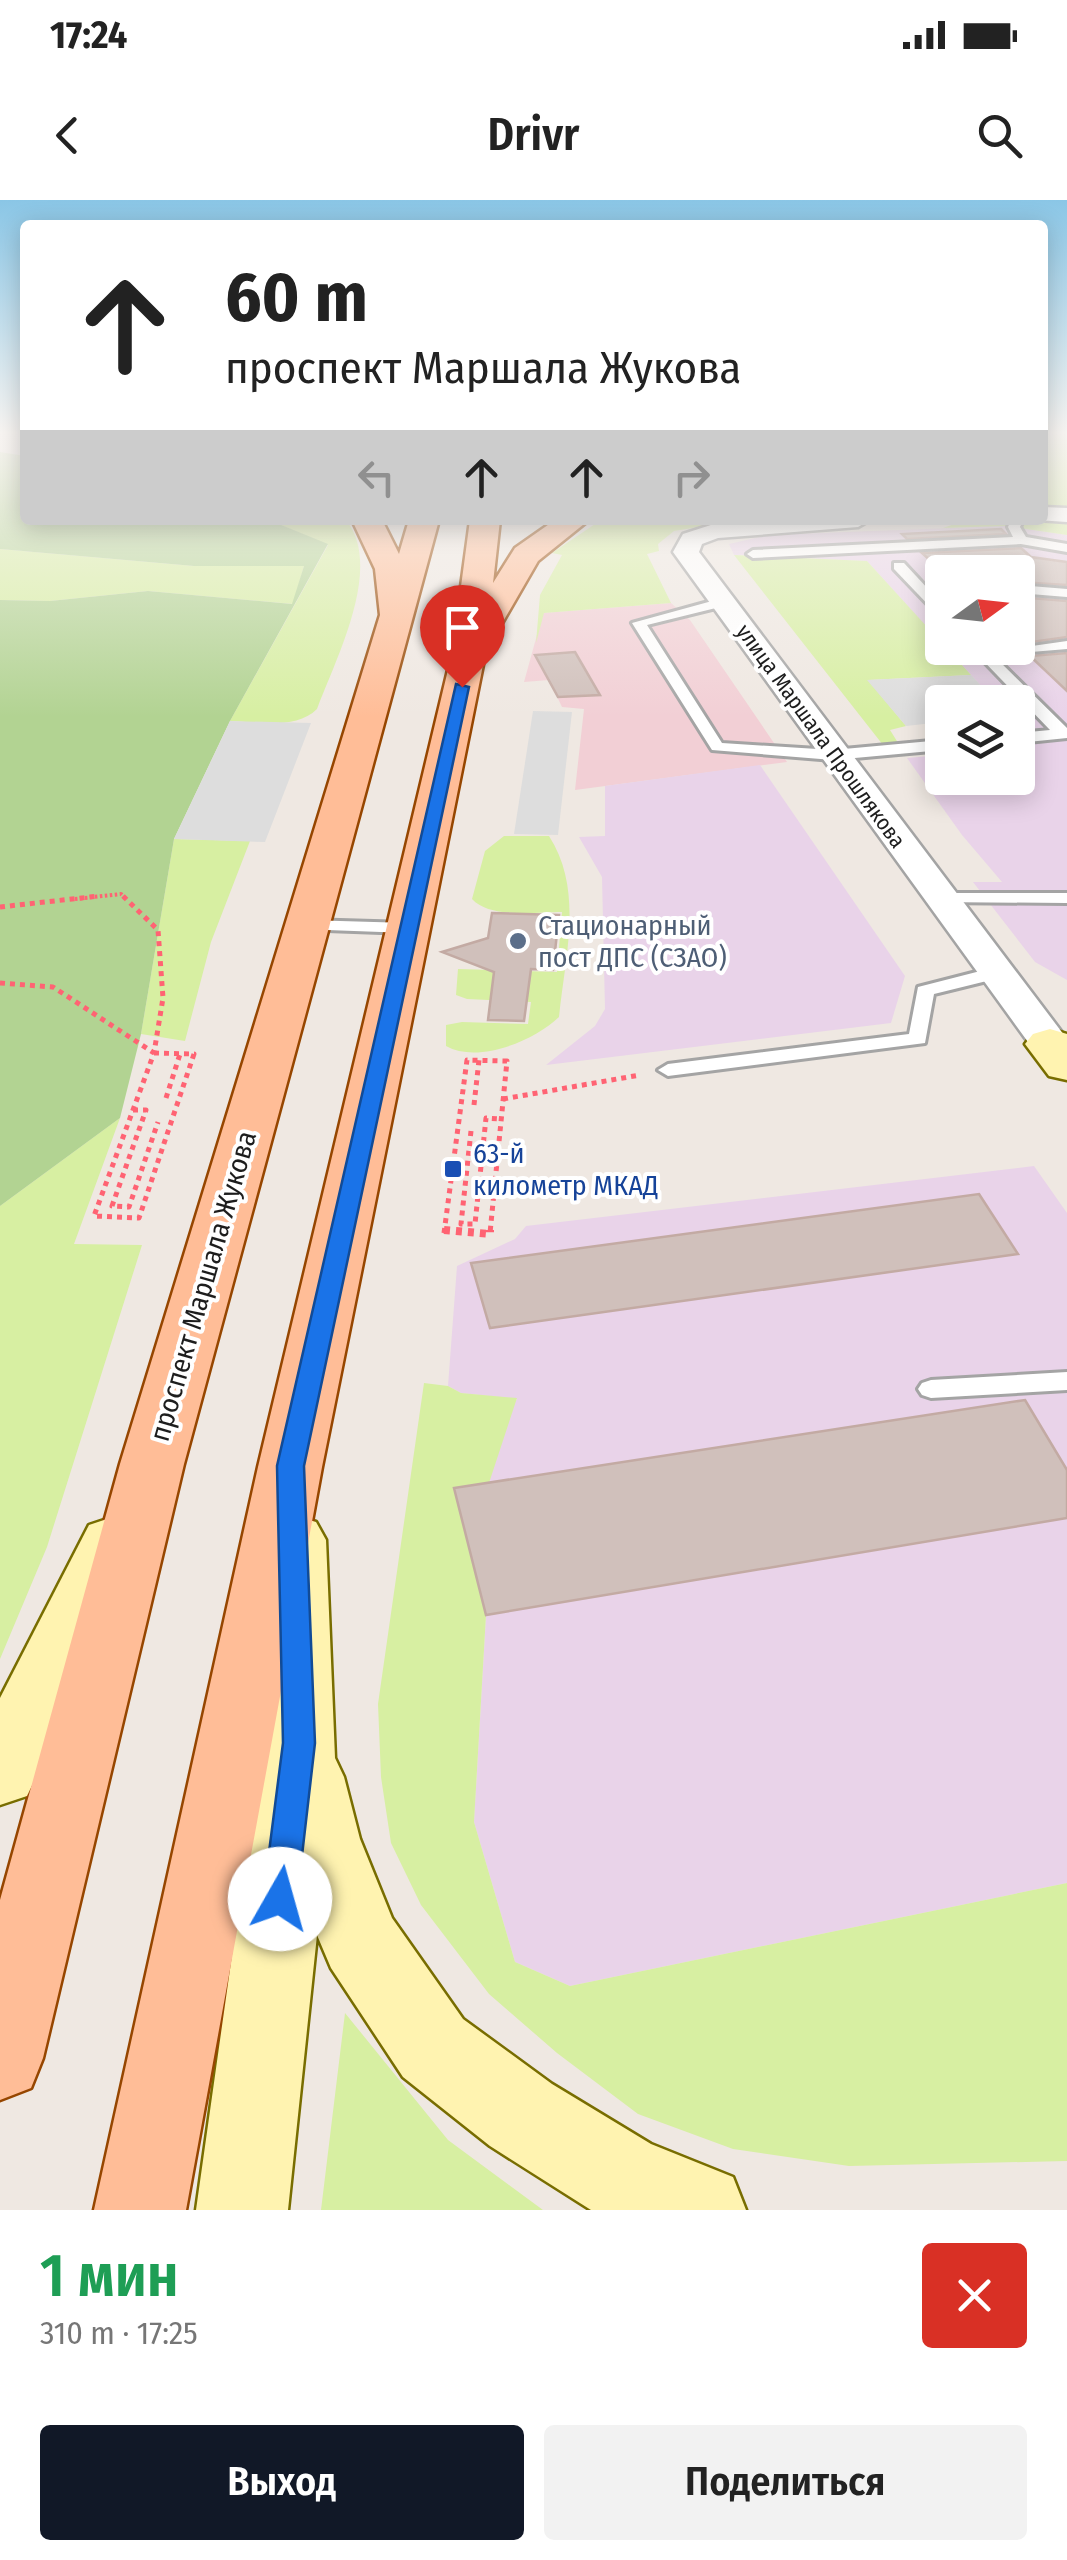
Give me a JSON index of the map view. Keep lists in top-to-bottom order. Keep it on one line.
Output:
{"streets":{"main road":["проспект Маршала Жукова"],"street":["улица Маршала Прошлякова"]},"places":{"other":["Стационарный пост ДПС (СЗАО)"],"transit":["63-й километр МКАД"]},"north":"right","page":{"status":"17:24","header":"Drivr","turn":["60 m","проспект Маршала Жукова"],"heading":["1 мин","310 m · 17:25"],"buttons":["Выход","Поделиться"]}}
